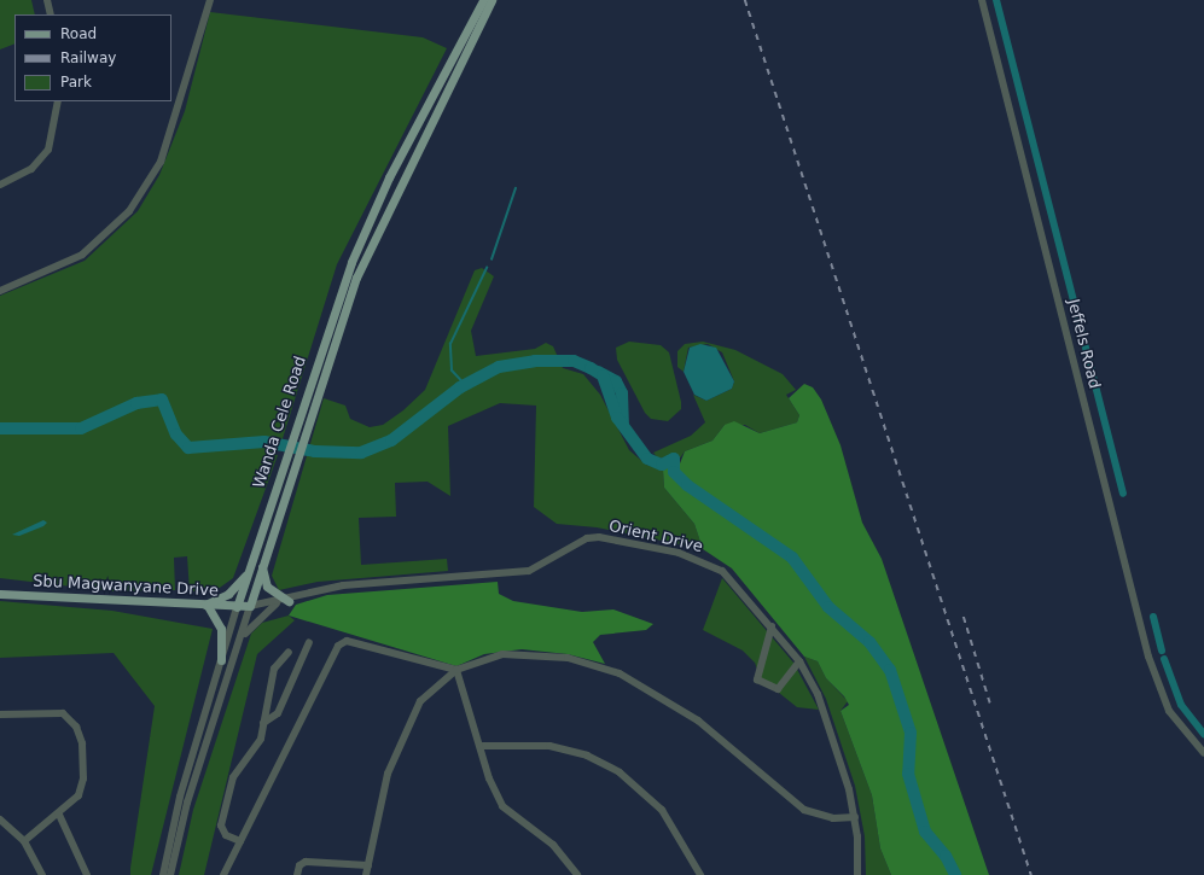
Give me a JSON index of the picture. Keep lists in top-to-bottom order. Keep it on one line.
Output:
{"streets":{"main road":["Wanda Cele Road","Sbu Magwanyane Drive"],"street":["Jeffels Road","Orient Drive"]},"crossings":[["Wanda Cele Road","Orient Drive"],["Wanda Cele Road","Sbu Magwanyane Drive"],["Orient Drive","Sbu Magwanyane Drive"]],"legend":["Road","Railway","Park"]}
